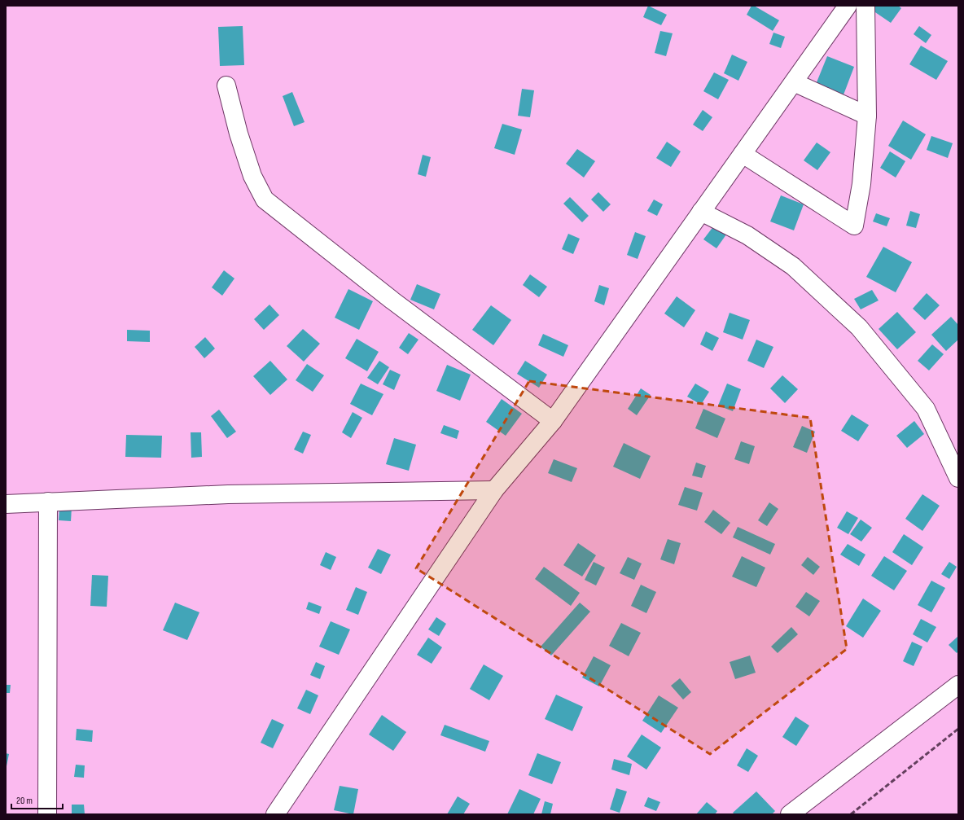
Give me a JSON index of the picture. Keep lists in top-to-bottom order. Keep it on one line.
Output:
{"scale_bar":"20 m"}
